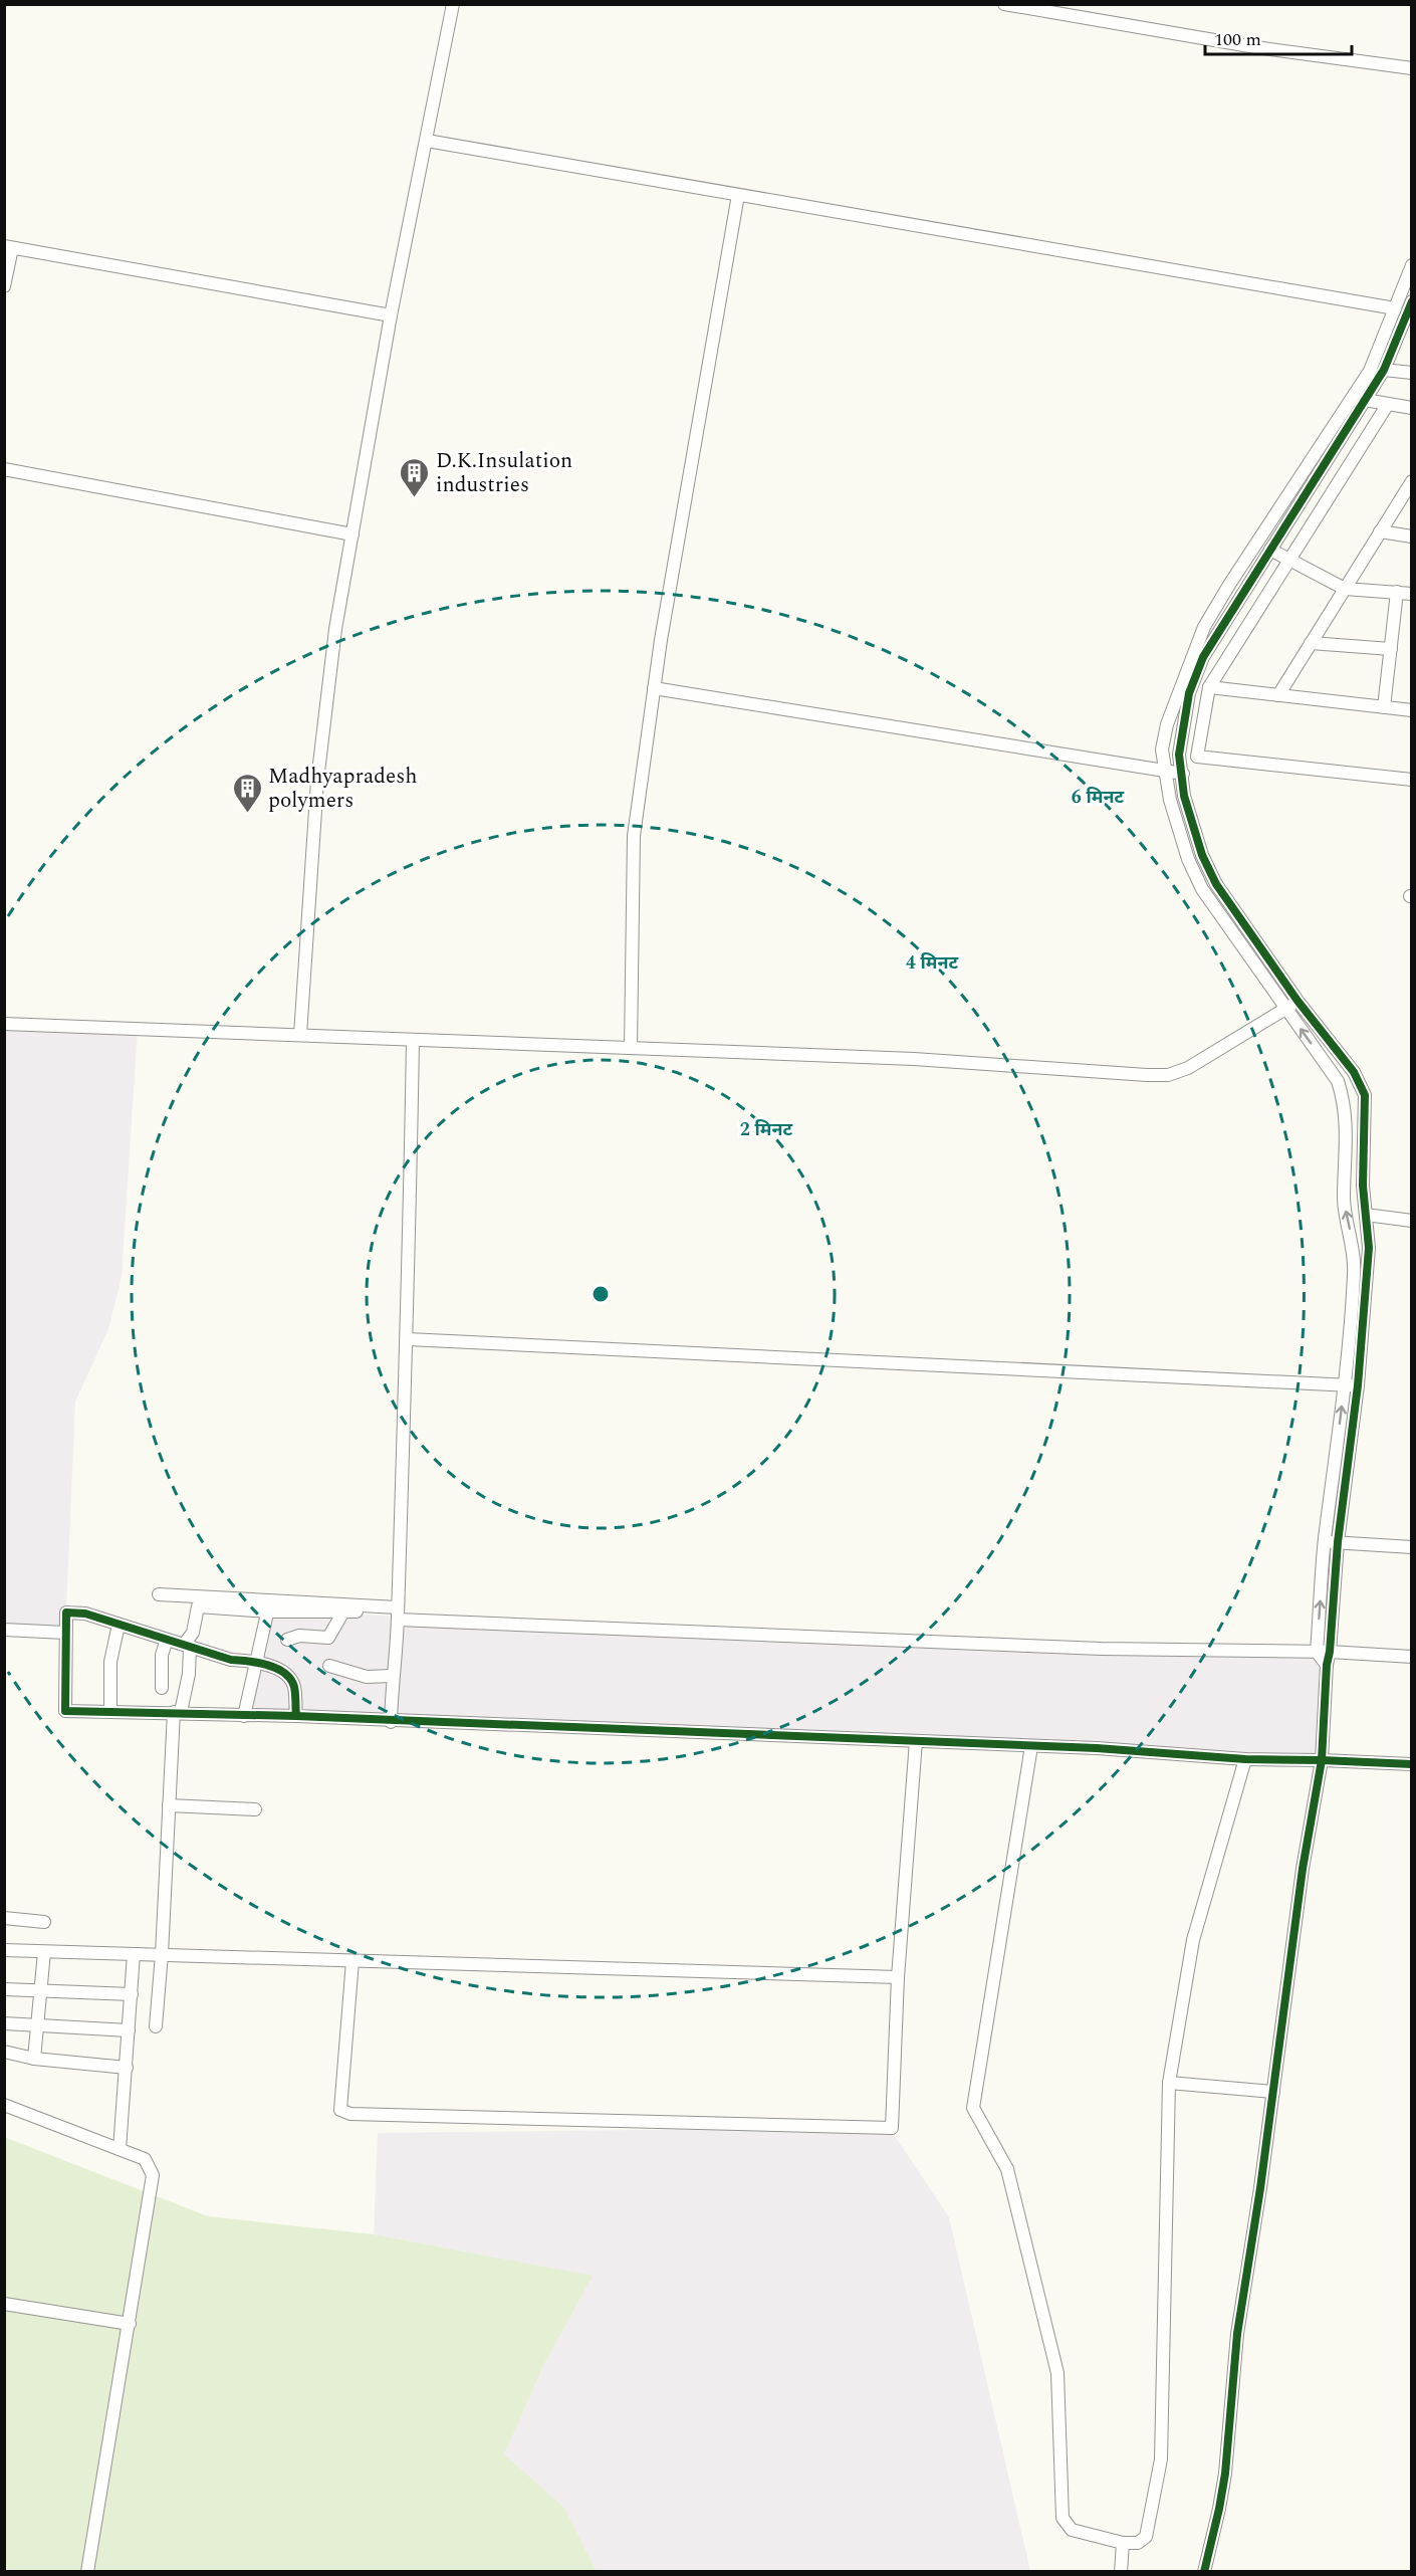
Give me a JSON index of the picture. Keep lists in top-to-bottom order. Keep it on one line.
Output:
{"places":{"building":["D.K.Insulation industries","Madhyapradesh polymers"]},"scale_bar":"100 m","rings":["6 मिनट","4 मिनट","2 मिनट"]}
